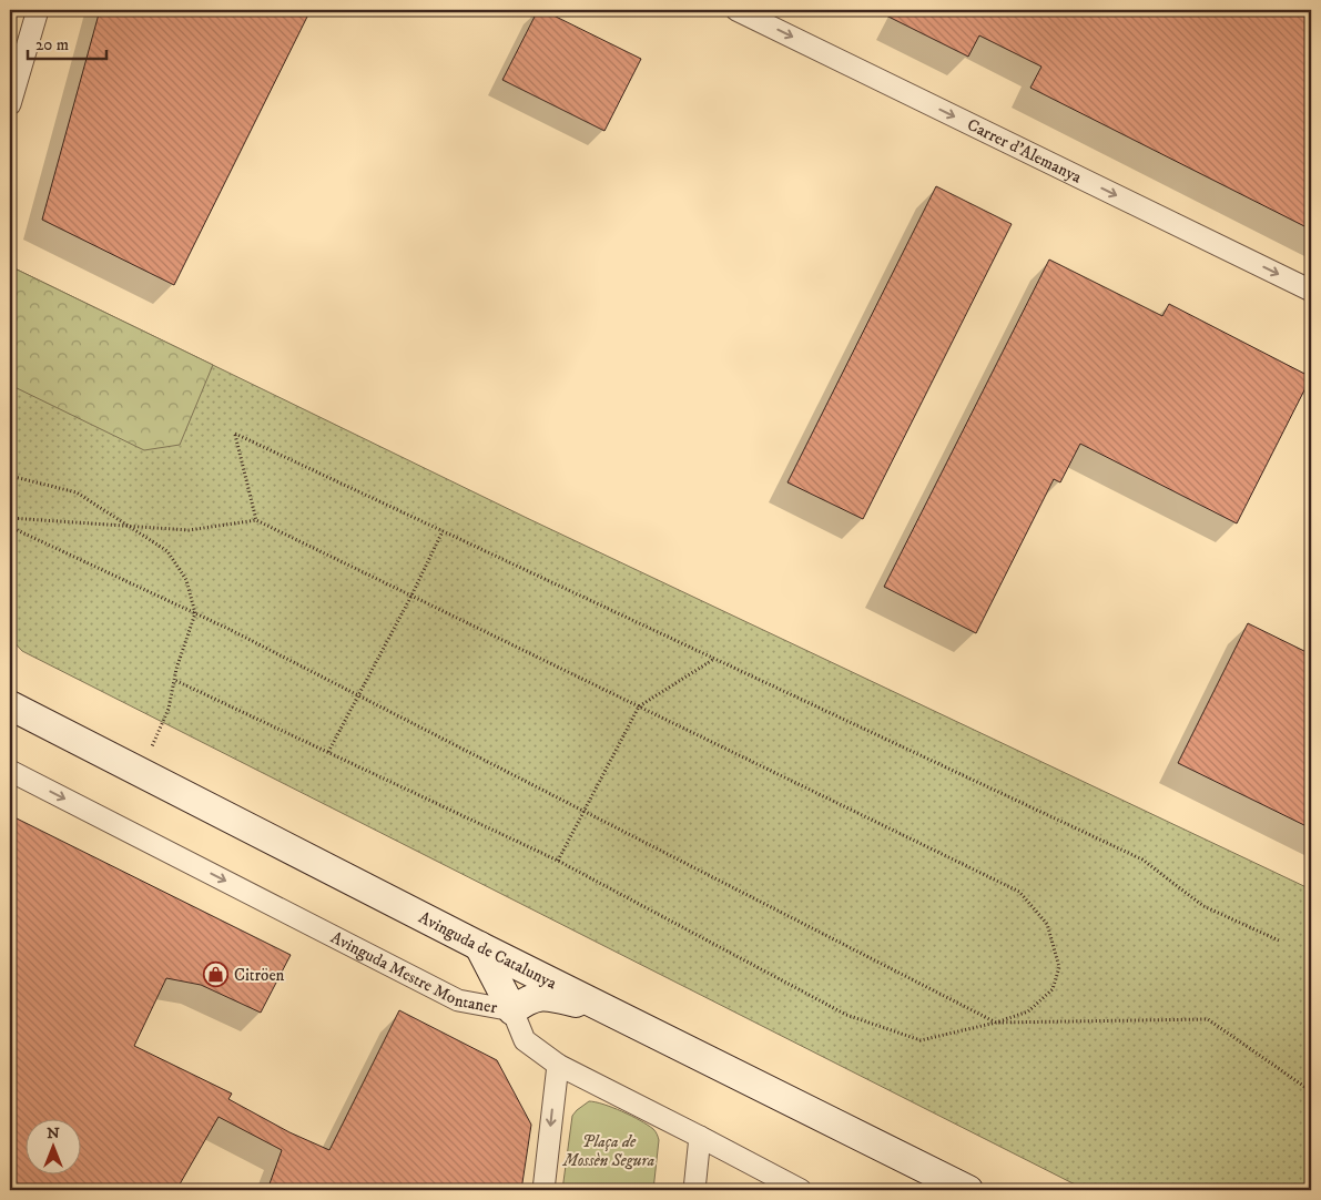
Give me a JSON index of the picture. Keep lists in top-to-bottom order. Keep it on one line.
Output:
{"streets":{"street":["Carrer d'Alemanya","Avinguda de Catalunya","Avinguda Mestre Montaner"]},"one_way":["Carrer d'Alemanya","Avinguda Mestre Montaner"],"parks":["Plaça de Mossèn Segura"],"places":{"shop":["Citröen"]},"scale_bar":"20 m","north":"top"}
